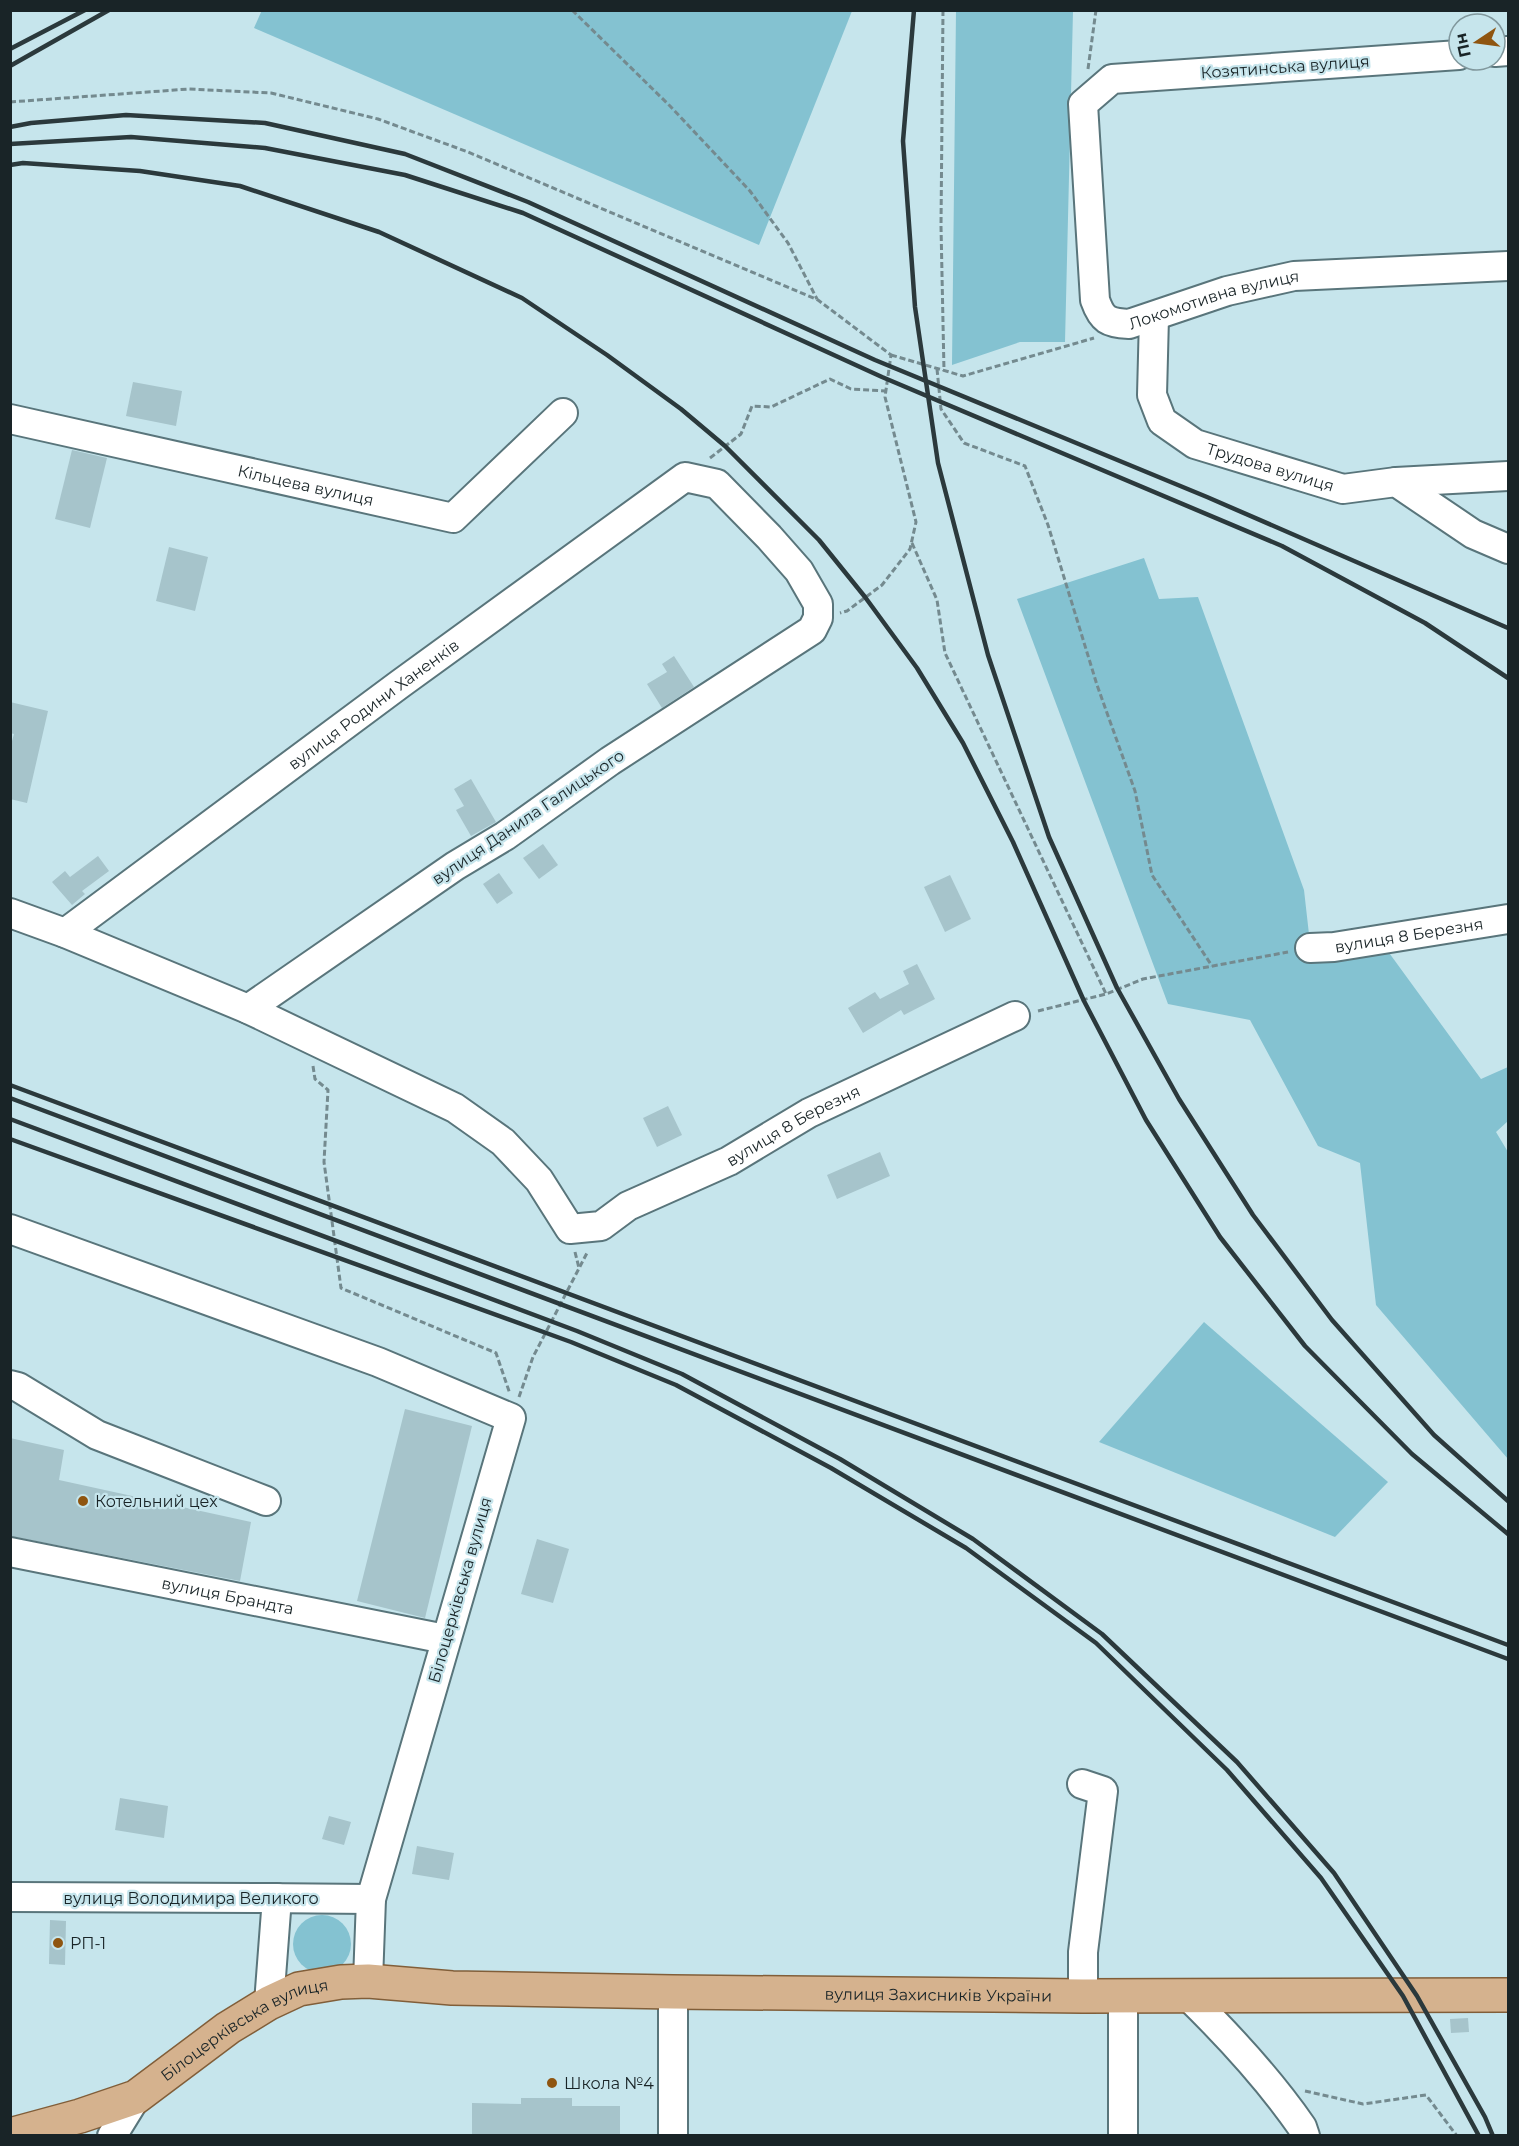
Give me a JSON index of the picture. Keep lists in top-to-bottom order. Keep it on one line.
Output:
{"streets":{"main road":["Білоцерківська вулиця","вулиця Захисників України"],"street":["Козятинська вулиця","Локомотивна вулиця","Трудова вулиця","Кільцева вулиця","вулиця Родини Ханенків","вулиця Данила Галицького","вулиця 8 Березня","вулиця Брандта","вулиця Володимира Великого"]},"crossings":[["Козятинська вулиця","Локомотивна вулиця"],["Локомотивна вулиця","Трудова вулиця"],["Білоцерківська вулиця","вулиця Брандта"],["Білоцерківська вулиця","вулиця Володимира Великого"],["Білоцерківська вулиця","вулиця Захисників України"]],"places":["Котельний цех","РП-1","Школа №4"],"north":"left"}
